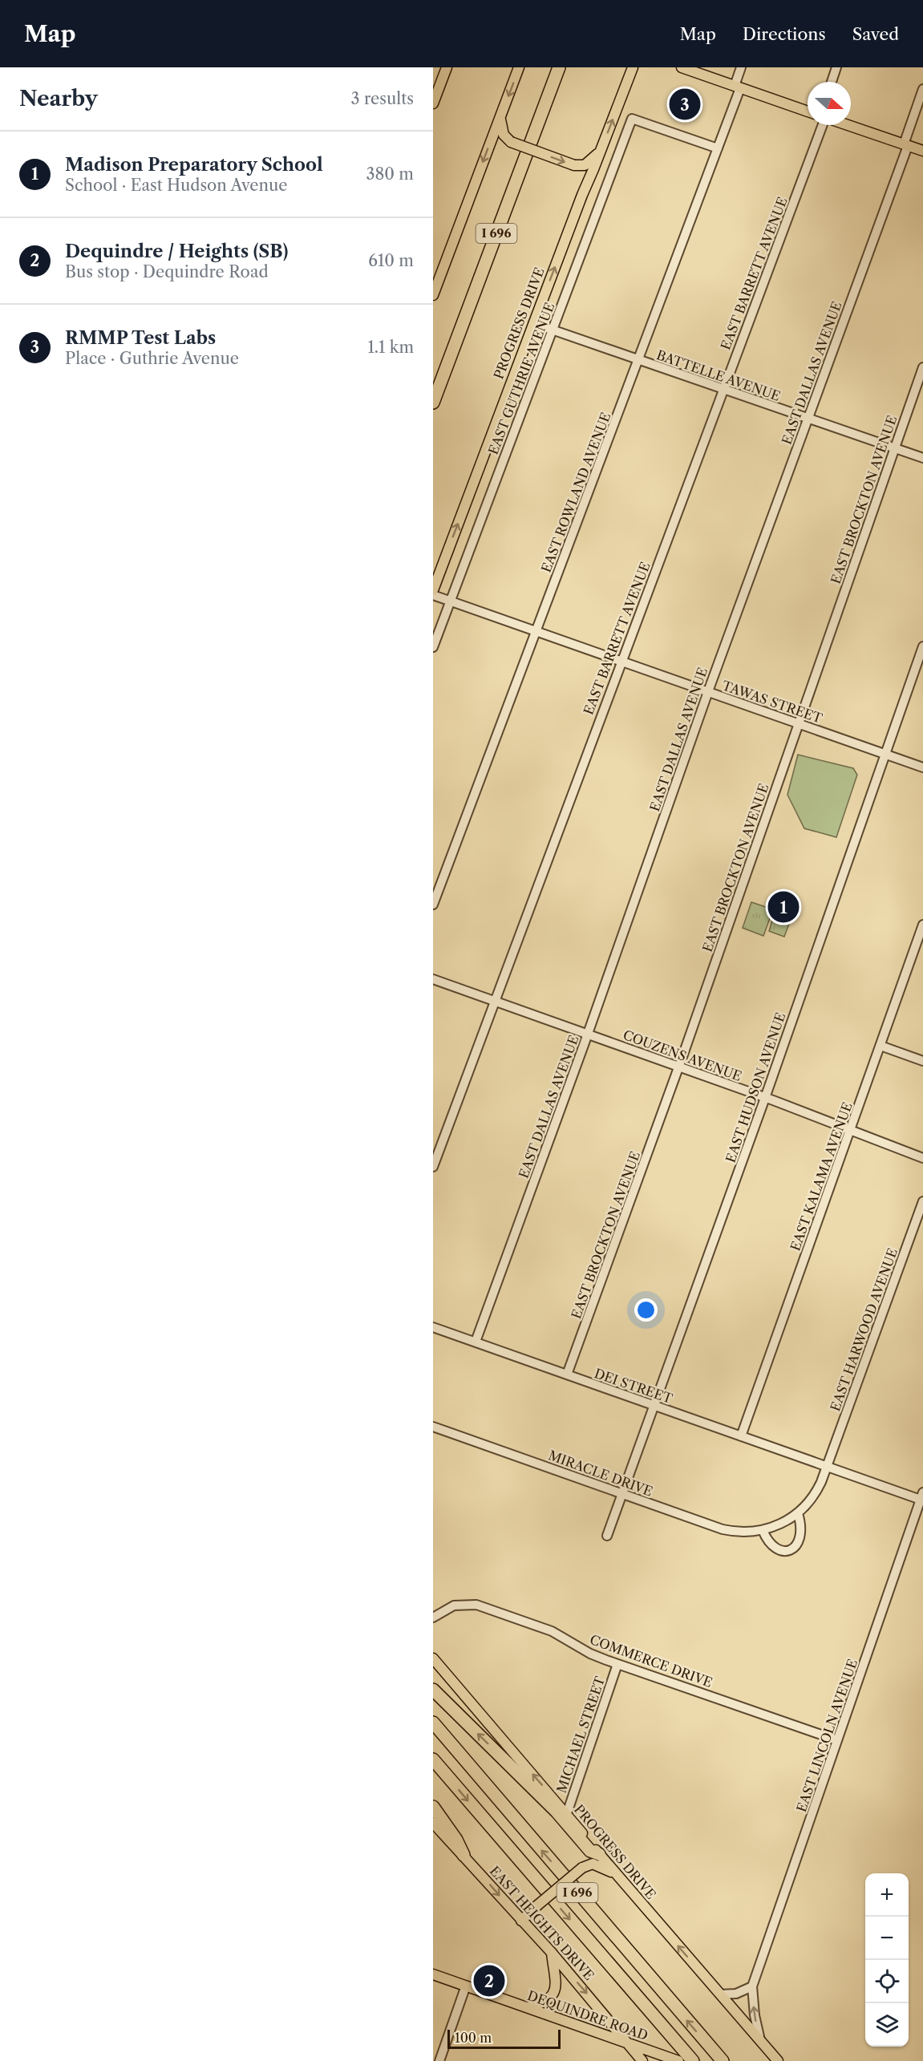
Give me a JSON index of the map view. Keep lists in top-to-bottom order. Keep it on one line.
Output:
{"streets":{"highway":["I 696"],"main road":["PROGRESS DRIVE","EAST HEIGHTS DRIVE","DEQUINDRE ROAD"],"street":["EAST BARRETT AVENUE","EAST DALLAS AVENUE","BATTELLE AVENUE","EAST GUTHRIE AVENUE","EAST ROWLAND AVENUE","EAST BROCKTON AVENUE","TAWAS STREET","COUZENS AVENUE","EAST HUDSON AVENUE","EAST KALAMA AVENUE","EAST HARWOOD AVENUE","DEI STREET","MIRACLE DRIVE","COMMERCE DRIVE","MICHAEL STREET","EAST LINCOLN AVENUE"]},"crossings":[["EAST BARRETT AVENUE","BATTELLE AVENUE"],["EAST BARRETT AVENUE","TAWAS STREET"],["EAST BARRETT AVENUE","COUZENS AVENUE"],["PROGRESS DRIVE","BATTELLE AVENUE"],["PROGRESS DRIVE","MICHAEL STREET"],["PROGRESS DRIVE","EAST LINCOLN AVENUE"],["EAST DALLAS AVENUE","BATTELLE AVENUE"],["EAST DALLAS AVENUE","TAWAS STREET"],["EAST DALLAS AVENUE","COUZENS AVENUE"],["EAST DALLAS AVENUE","DEI STREET"],["BATTELLE AVENUE","EAST GUTHRIE AVENUE"],["BATTELLE AVENUE","EAST ROWLAND AVENUE"],["BATTELLE AVENUE","EAST BROCKTON AVENUE"],["EAST GUTHRIE AVENUE","EAST ROWLAND AVENUE"],["EAST GUTHRIE AVENUE","TAWAS STREET"],["EAST ROWLAND AVENUE","TAWAS STREET"],["EAST BROCKTON AVENUE","TAWAS STREET"],["EAST BROCKTON AVENUE","COUZENS AVENUE"],["EAST BROCKTON AVENUE","DEI STREET"],["TAWAS STREET","EAST HUDSON AVENUE"],["COUZENS AVENUE","EAST HUDSON AVENUE"],["COUZENS AVENUE","EAST KALAMA AVENUE"],["EAST HUDSON AVENUE","DEI STREET"],["EAST HUDSON AVENUE","MIRACLE DRIVE"],["EAST KALAMA AVENUE","DEI STREET"],["EAST HARWOOD AVENUE","DEI STREET"],["EAST HARWOOD AVENUE","MIRACLE DRIVE"],["DEI STREET","MIRACLE DRIVE"],["DEI STREET","EAST LINCOLN AVENUE"],["COMMERCE DRIVE","MICHAEL STREET"],["COMMERCE DRIVE","EAST LINCOLN AVENUE"],["EAST HEIGHTS DRIVE","DEQUINDRE ROAD"]],"one_way":["PROGRESS DRIVE","EAST HEIGHTS DRIVE"],"scale_bar":"100 m","north":"right","page":{"header":"Map","nav":["Map","Directions","Saved"],"heading":["Nearby","3 results"],"pins":["3","1","2"],"list":[{"mark":"1","name":"Madison Preparatory School","note":"School · East Hudson Avenue","value":"380 m"},{"mark":"2","name":"Dequindre / Heights (SB)","note":"Bus stop · Dequindre Road","value":"610 m"},{"mark":"3","name":"RMMP Test Labs","note":"Place · Guthrie Avenue","value":"1.1 km"}],"map_buttons":["+","−"],"scale":"100 m"}}
